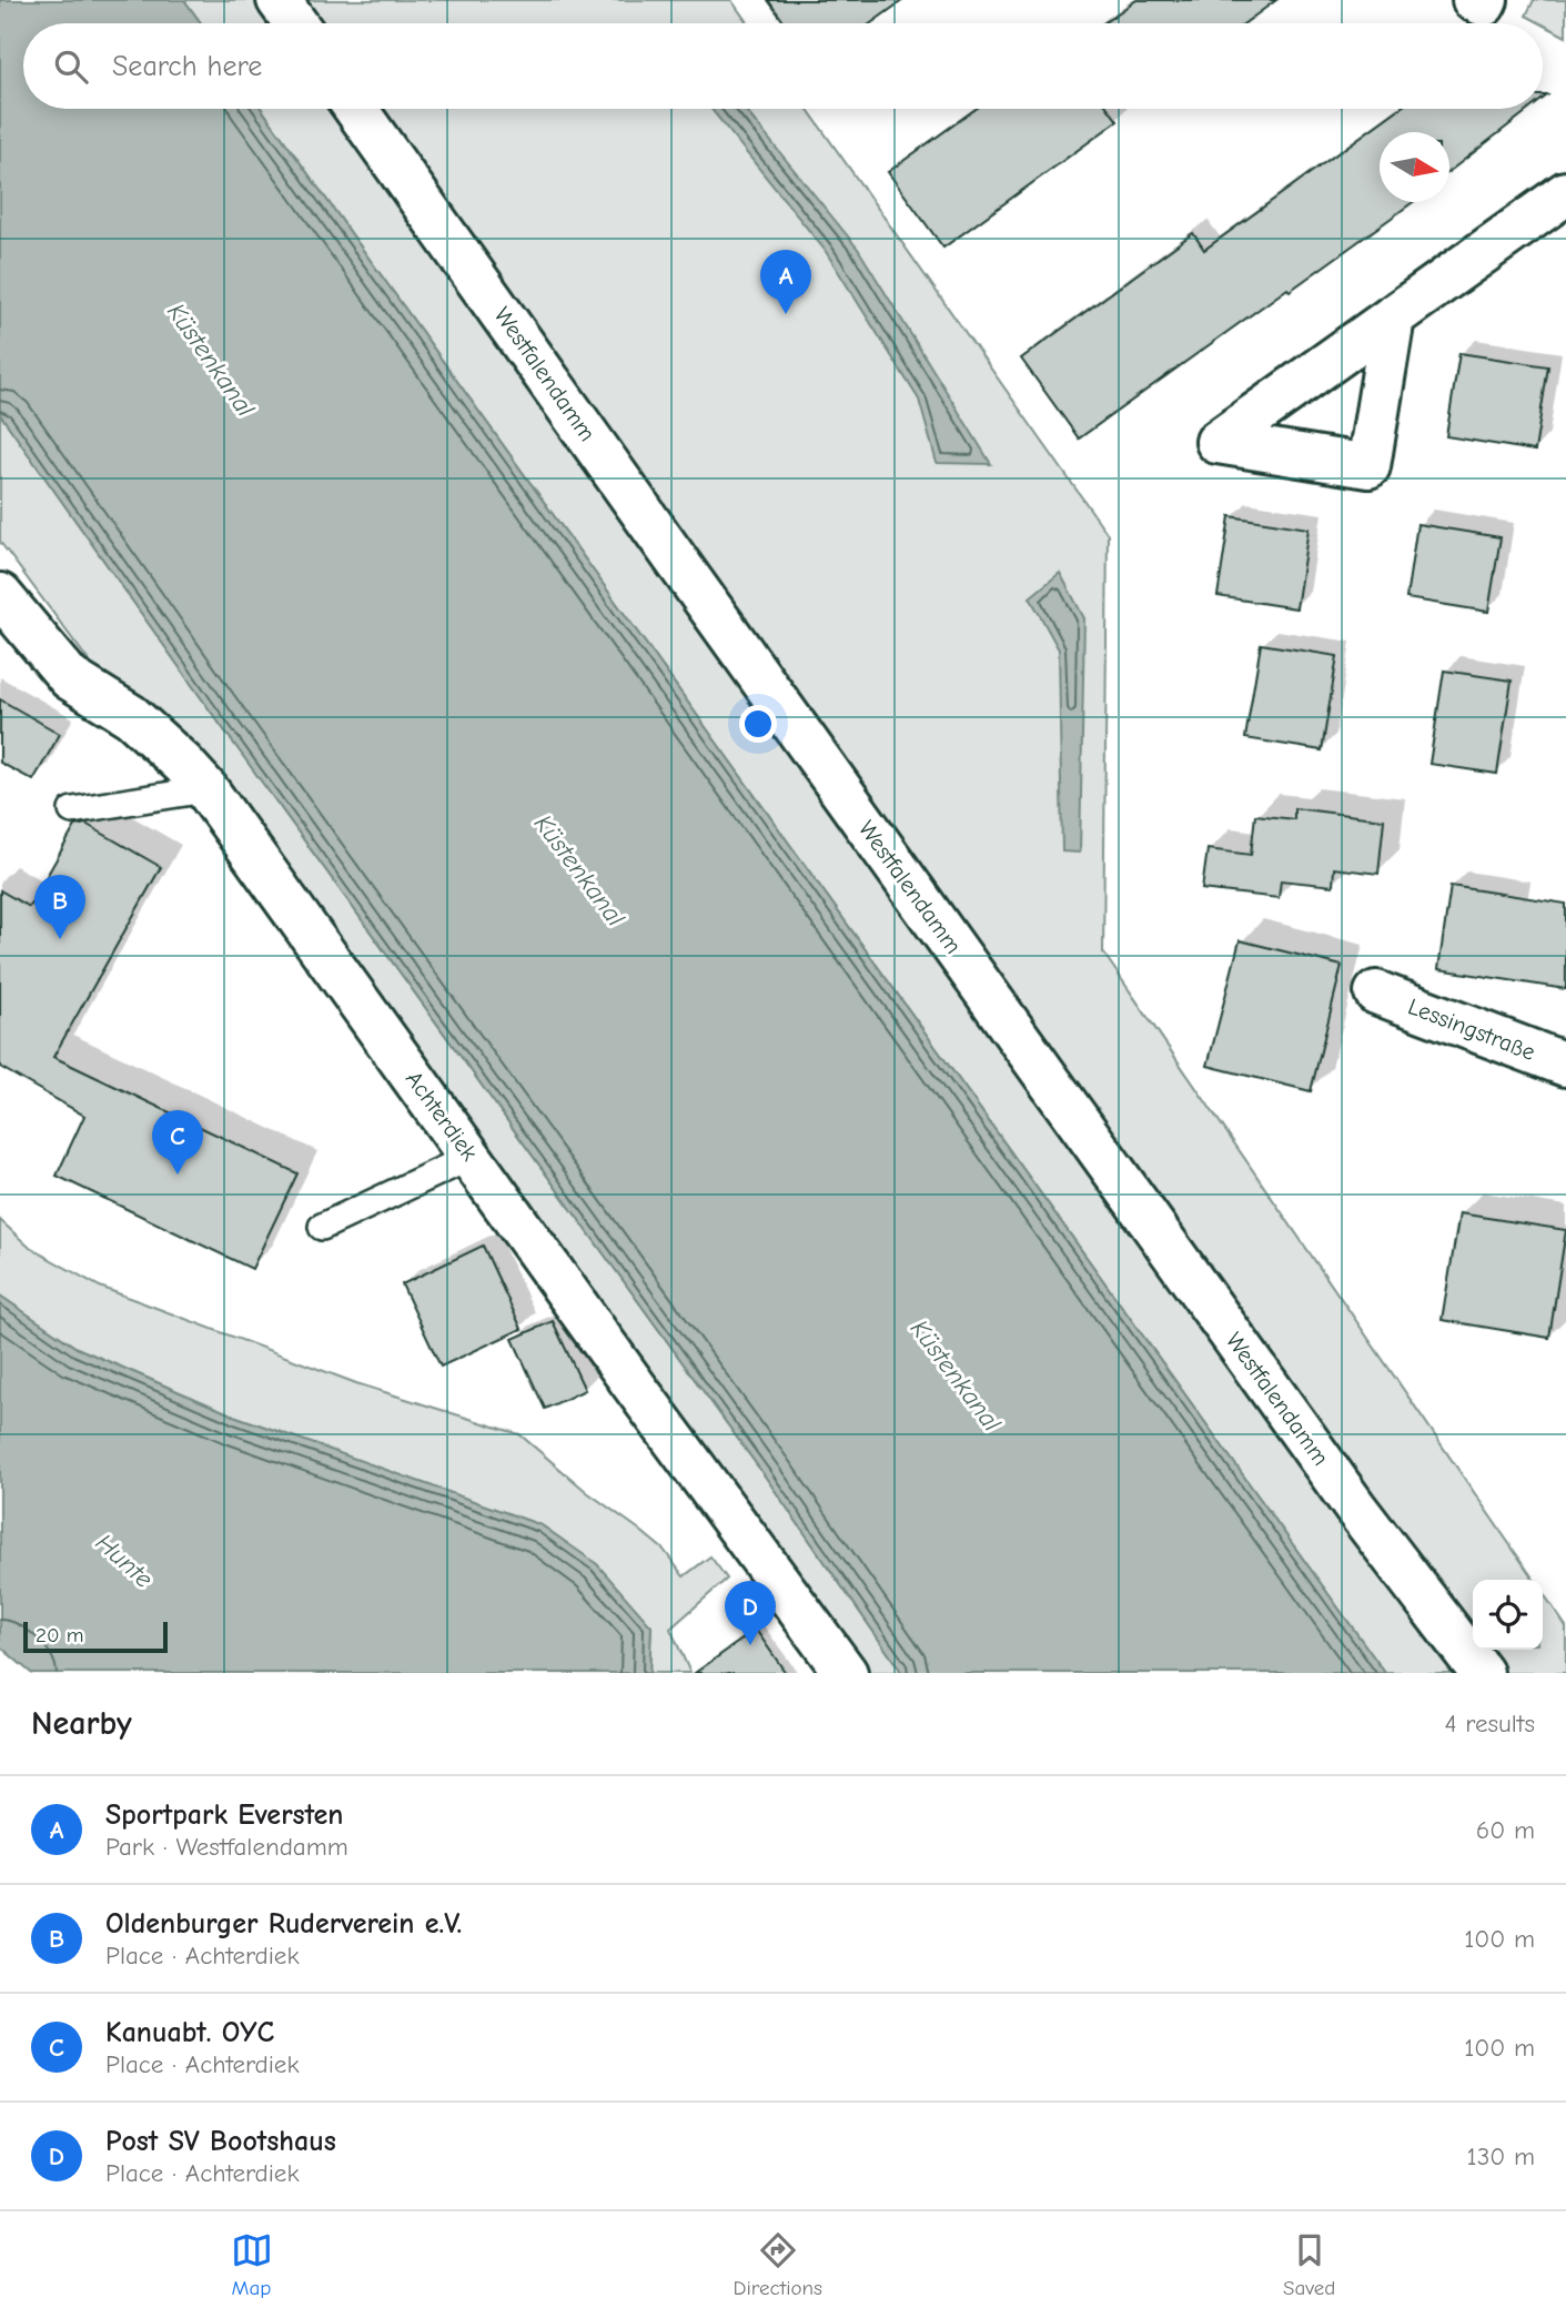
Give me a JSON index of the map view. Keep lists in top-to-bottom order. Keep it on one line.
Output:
{"streets":{"street":["Westfalendamm","Lessingstraße","Achterdiek"]},"water":["Küstenkanal","Hunte"],"scale_bar":"20 m","north":"right","page":{"search":"Search here","pins":["A","B","C","D"],"scale":"20 m","heading":["Nearby","4 results"],"list":[{"mark":"A","name":"Sportpark Eversten","note":"Park · Westfalendamm","value":"60 m"},{"mark":"B","name":"Oldenburger Ruderverein e.V.","note":"Place · Achterdiek","value":"100 m"},{"mark":"C","name":"Kanuabt. OYC","note":"Place · Achterdiek","value":"100 m"},{"mark":"D","name":"Post SV Bootshaus","note":"Place · Achterdiek","value":"130 m"}],"nav":["Map","Directions","Saved"]}}
